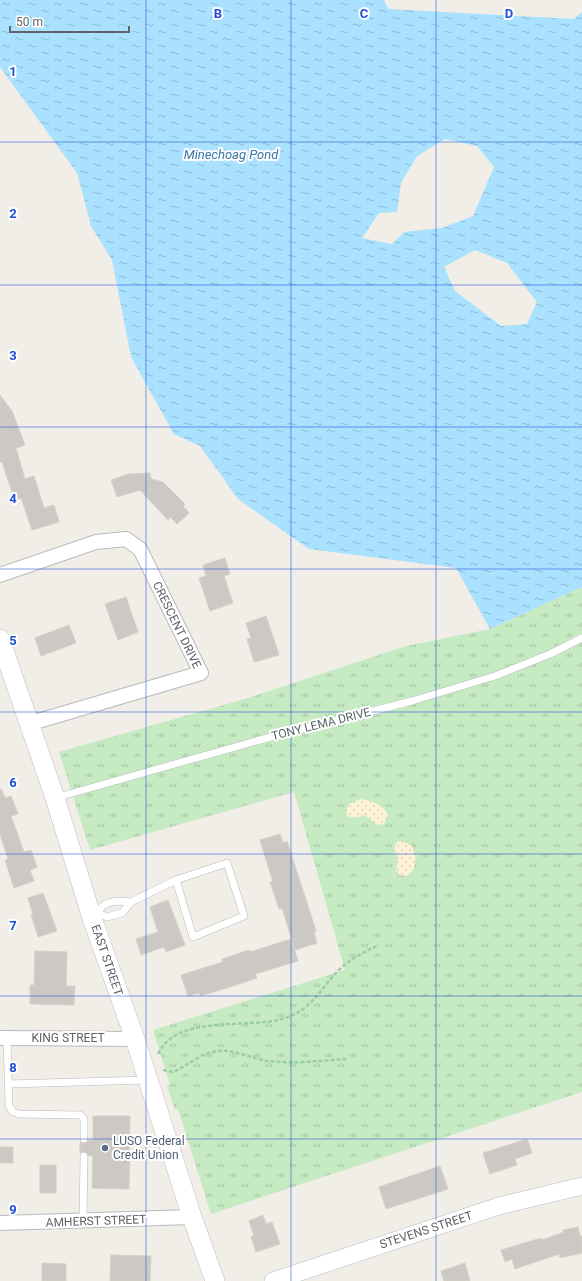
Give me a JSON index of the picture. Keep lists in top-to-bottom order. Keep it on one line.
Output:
{"streets":{"main road":["EAST STREET"],"street":["CRESCENT DRIVE","KING STREET","AMHERST STREET","STEVENS STREET"],"lane":["TONY LEMA DRIVE"]},"crossings":[["CRESCENT DRIVE","EAST STREET"],["TONY LEMA DRIVE","EAST STREET"],["EAST STREET","KING STREET"],["EAST STREET","AMHERST STREET"]],"water":["Minechoag Pond"],"places":["LUSO Federal Credit Union"],"scale_bar":"50 m","grid":{"columns":["B","C","D"],"rows":["1","2","3","4","5","6","7","8","9"]}}
